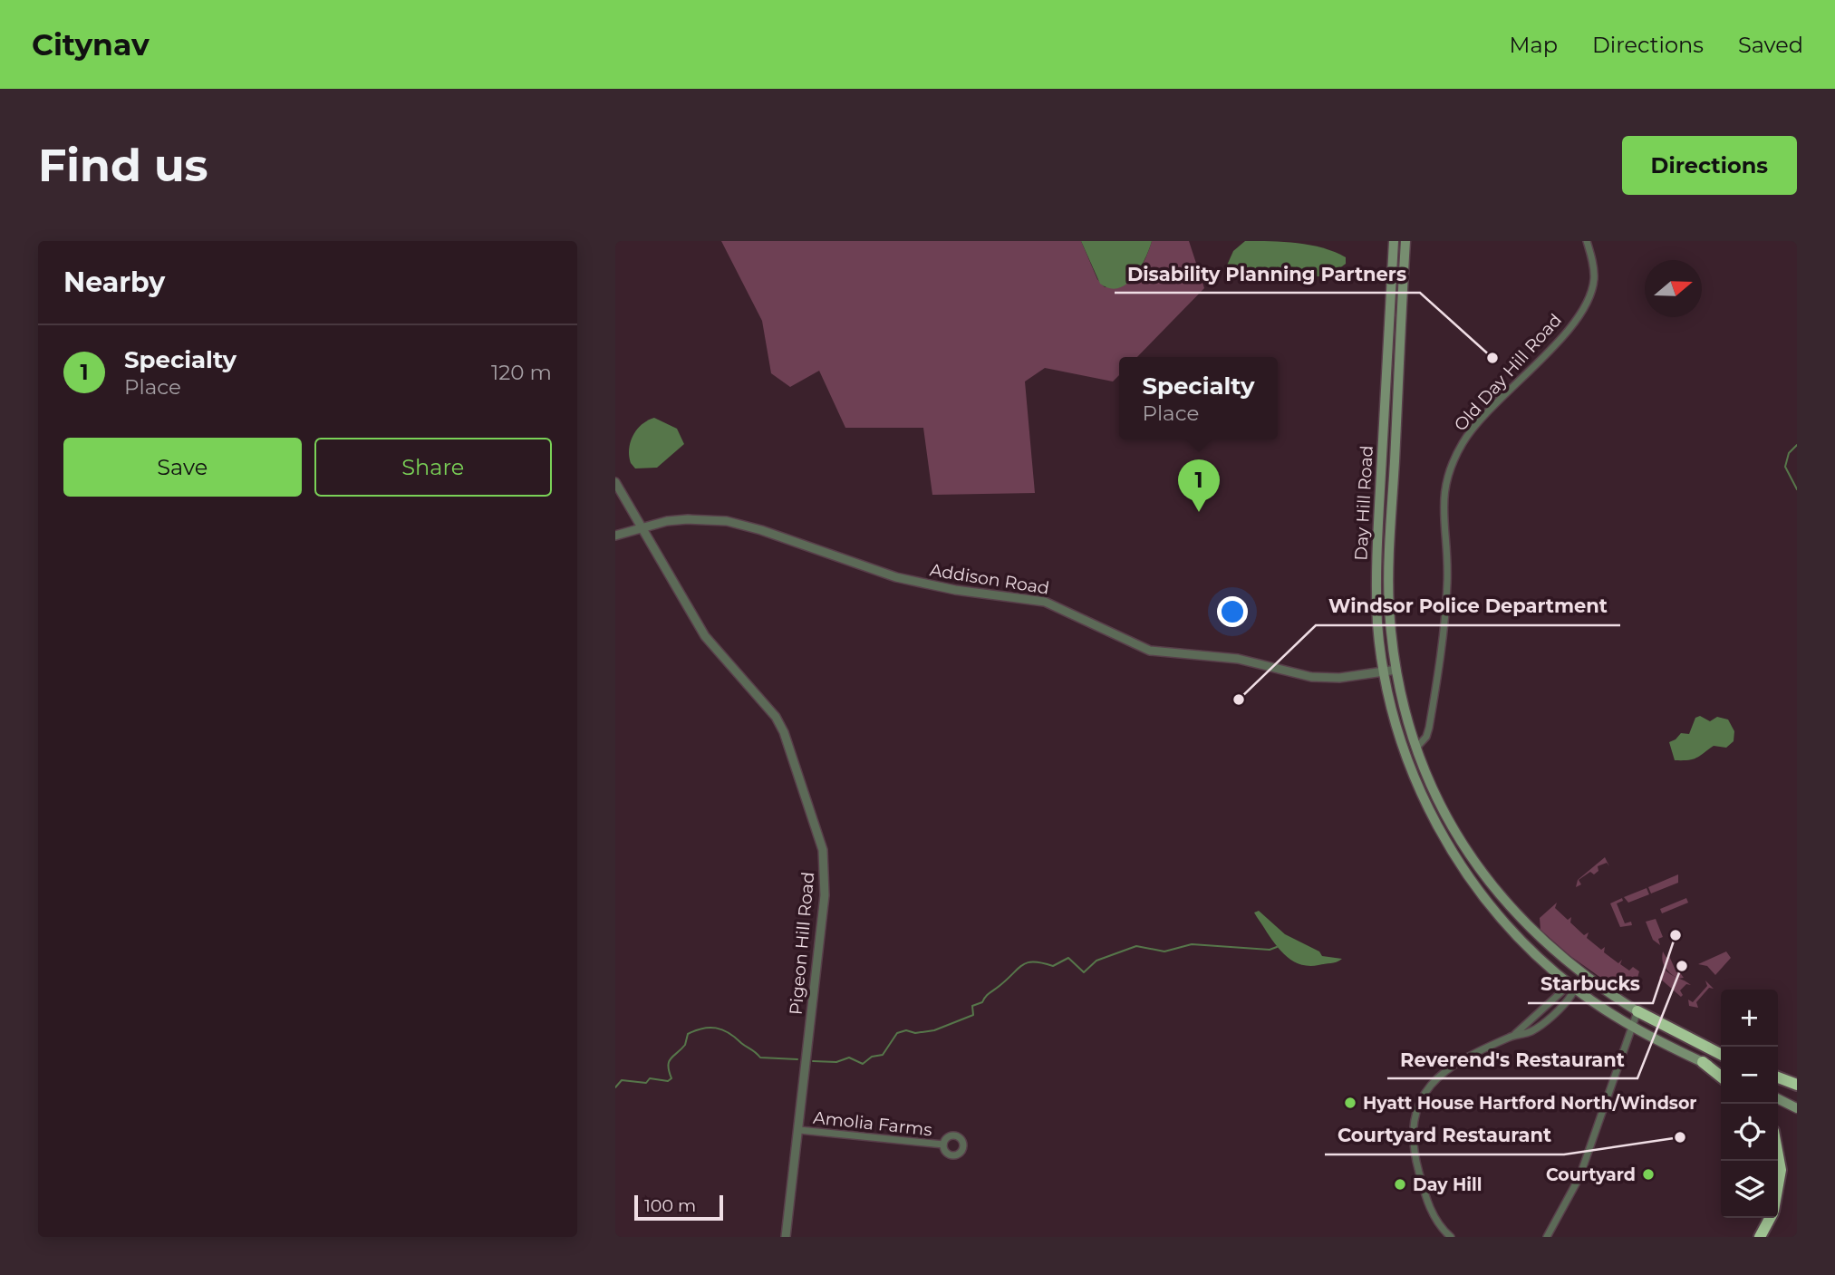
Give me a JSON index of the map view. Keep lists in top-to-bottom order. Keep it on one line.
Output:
{"streets":{"main road":["Day Hill Road"],"street":["Old Day Hill Road","Addison Road","Pigeon Hill Road","Amolia Farms"]},"crossings":[["Old Day Hill Road","Day Hill Road"],["Day Hill Road","Addison Road"],["Addison Road","Pigeon Hill Road"],["Pigeon Hill Road","Amolia Farms"]],"places":["Disability Planning Partners","Windsor Police Department","Starbucks","Reverend's Restaurant","Hyatt House Hartford North/Windsor","Courtyard Restaurant","Courtyard","Day Hill"],"scale_bar":"100 m","north":"right","page":{"header":"Citynav","nav":["Map","Directions","Saved"],"buttons":["Directions",["Save","Share"]],"title":"Find us","heading":"Nearby","list":[{"mark":"1","name":"Specialty","note":"Place","value":"120 m"}],"popup":["Specialty","Place"],"pins":"1","map_buttons":["+","−"],"scale":"100 m"}}
